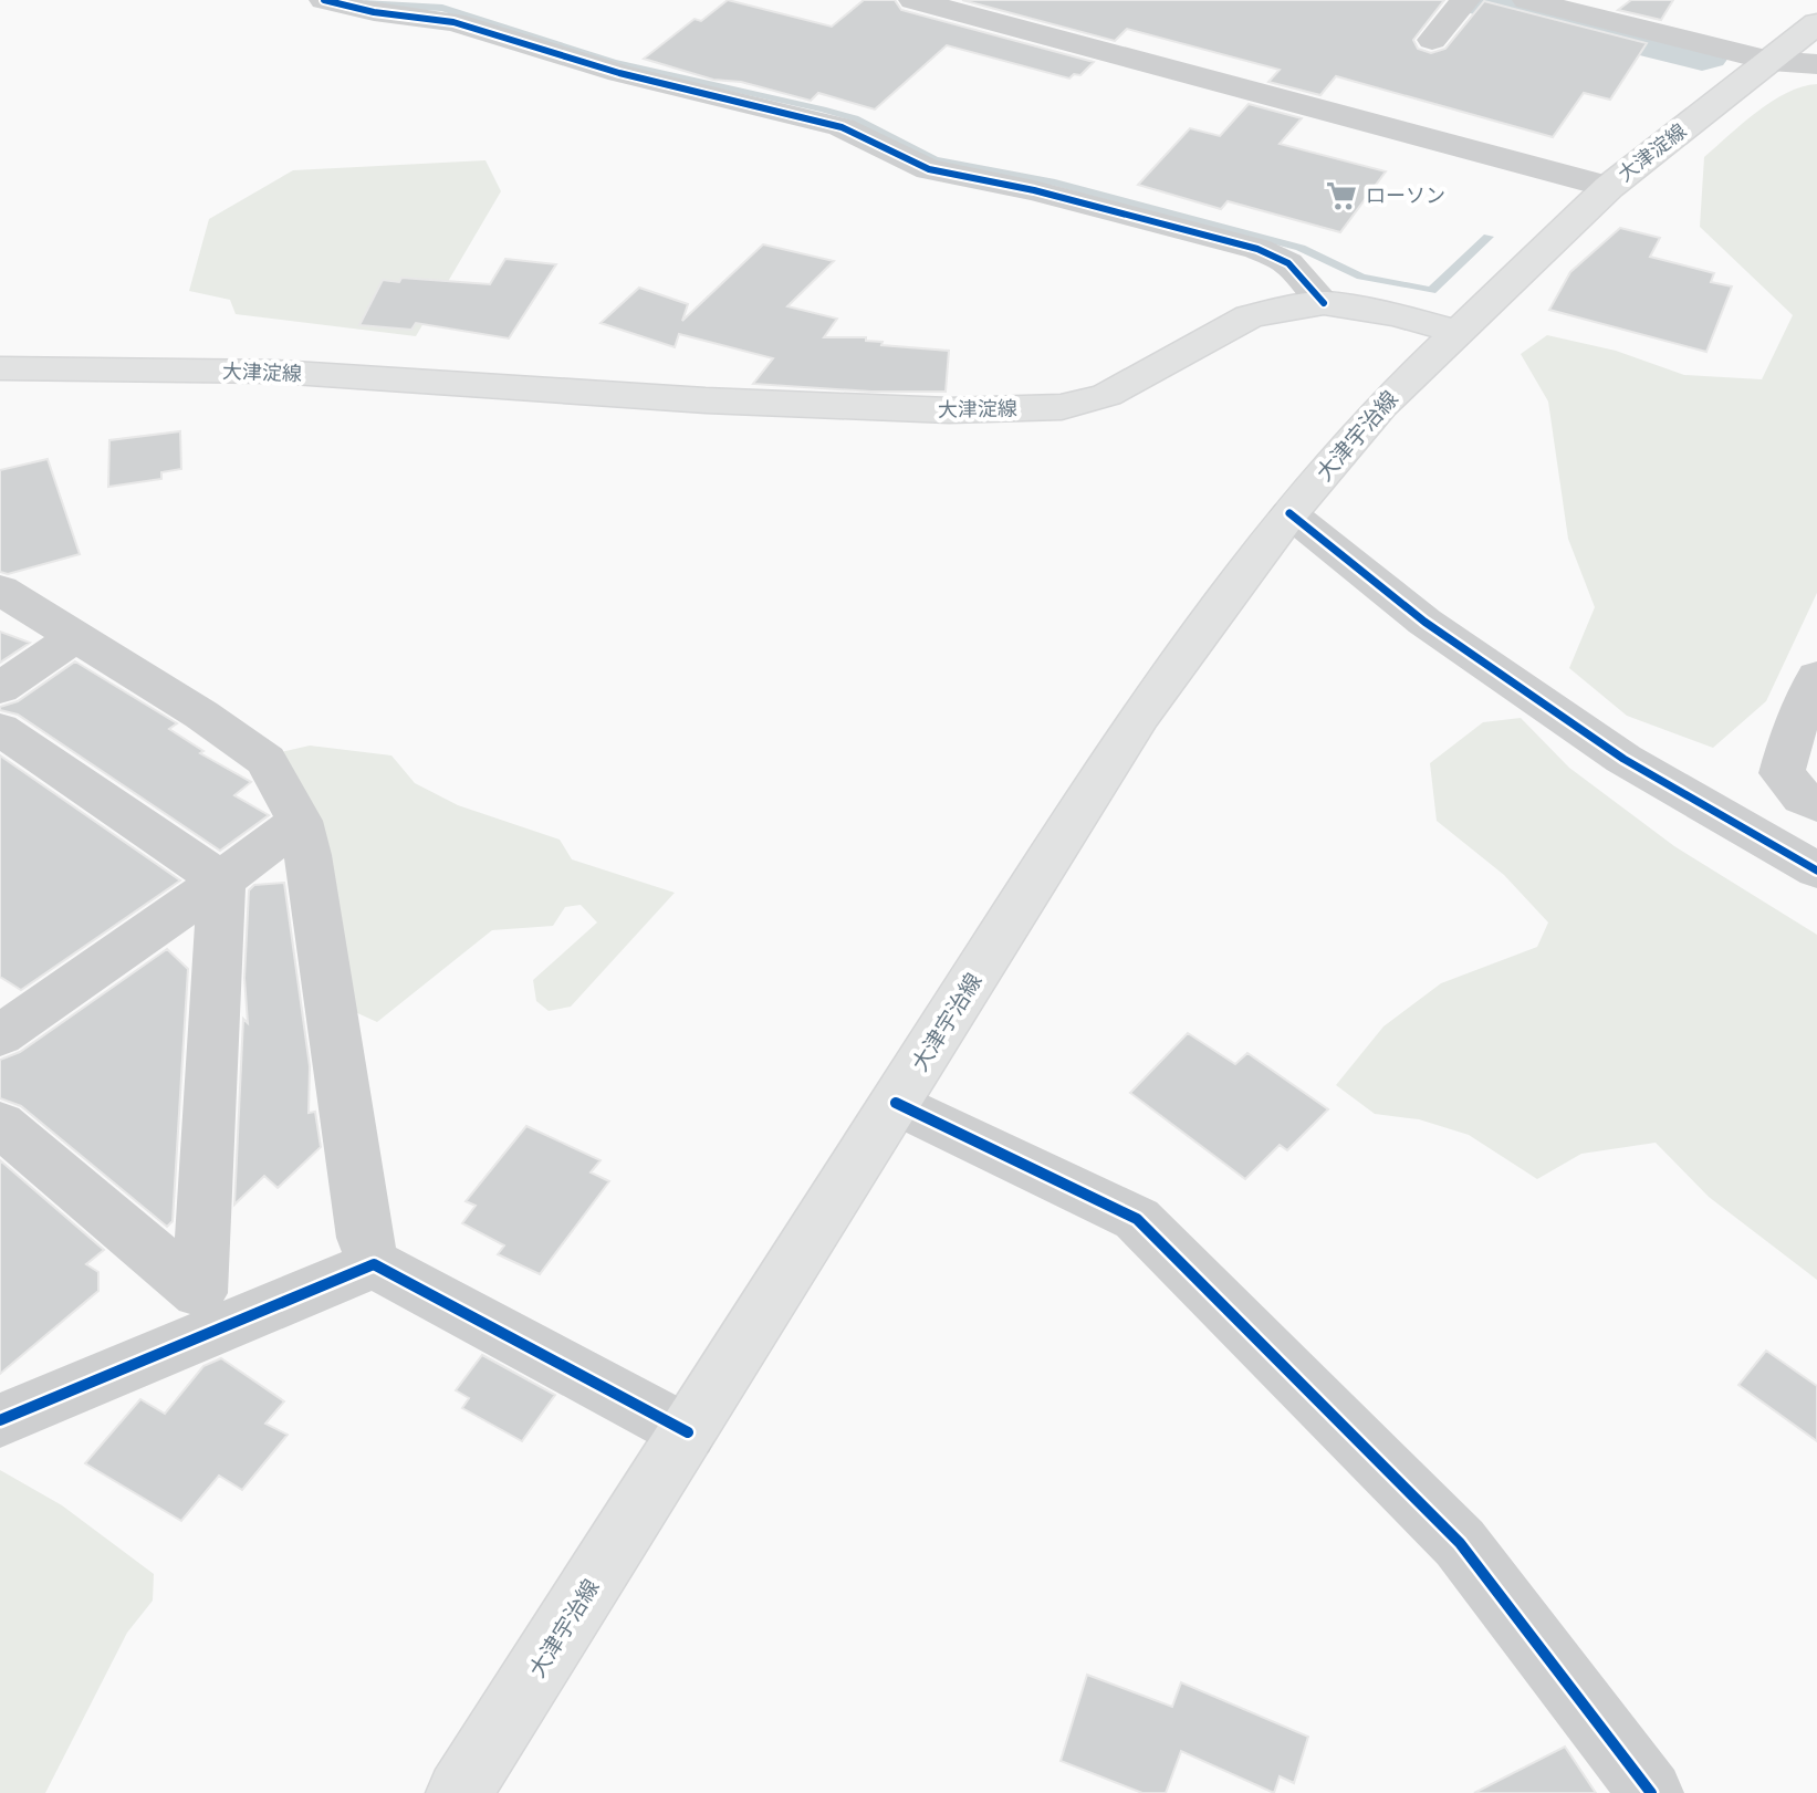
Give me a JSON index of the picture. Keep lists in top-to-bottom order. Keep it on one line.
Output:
{"streets":{"main road":["大津淀線","大津宇治線"]},"crossings":[["大津淀線","大津宇治線"]],"places":{"supermarket":["ローソン"]}}
